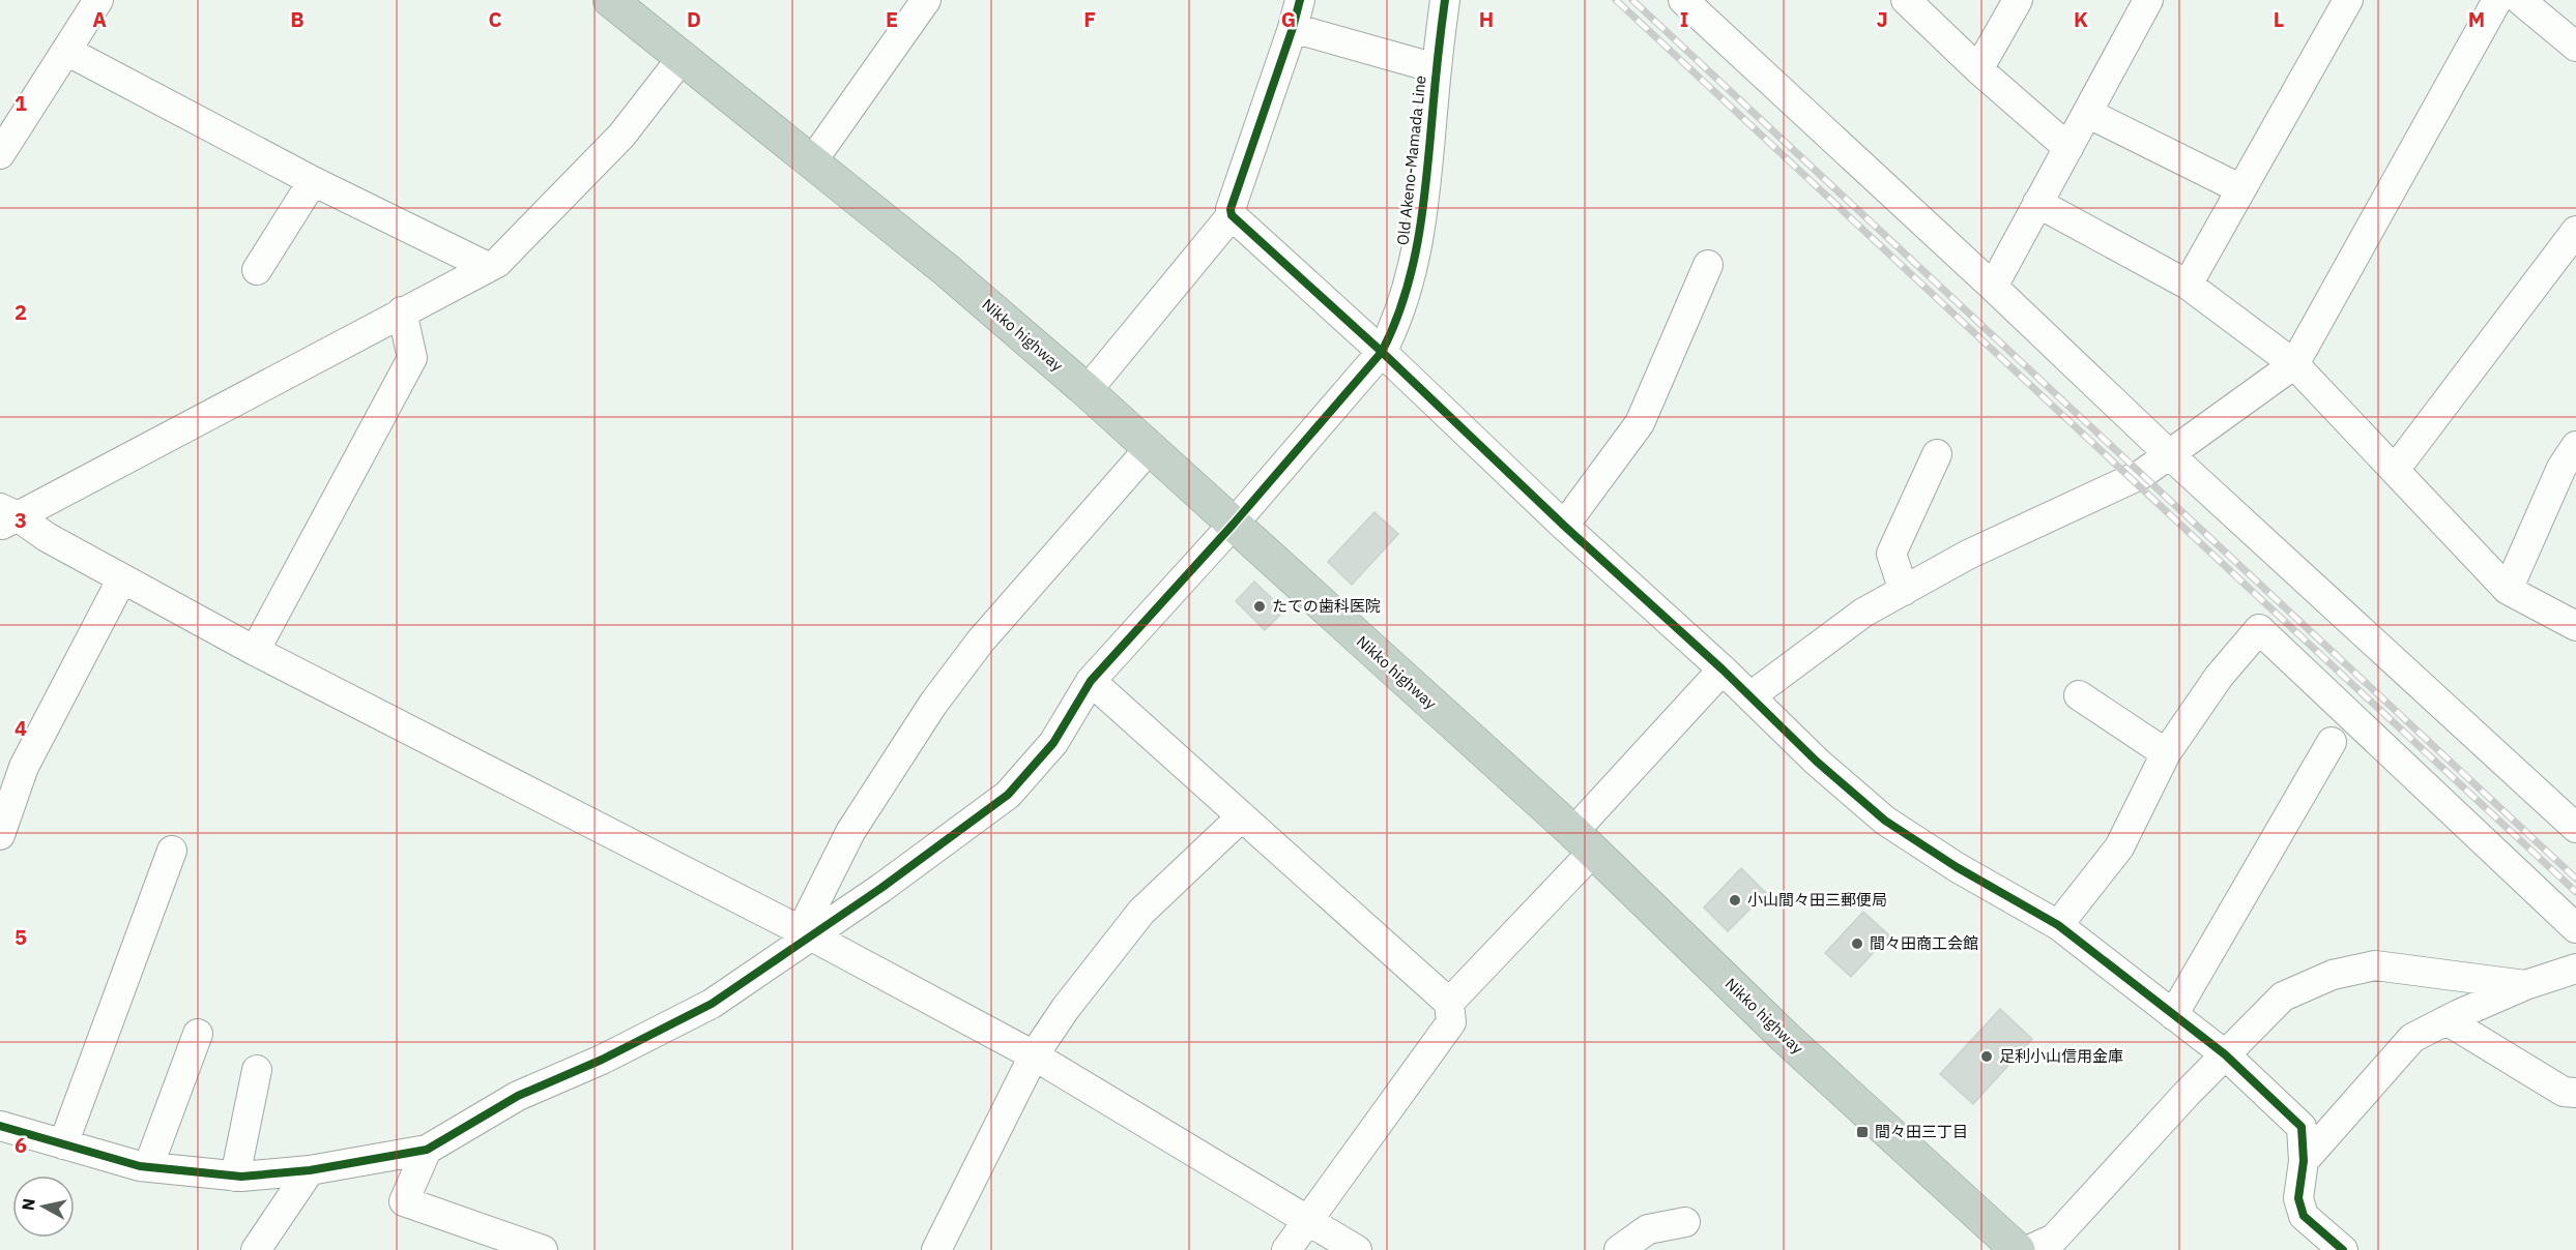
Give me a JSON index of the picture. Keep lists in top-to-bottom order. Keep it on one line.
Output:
{"streets":{"highway":["Nikko highway"],"street":["Old Akeno-Mamada Line"]},"crossings":[["Old Akeno-Mamada Line","Nikko highway"]],"places":{"other":["たての歯科医院","小山間々田三郵便局","間々田商工会館","足利小山信用金庫"],"transit":["間々田三丁目"]},"north":"left","grid":{"columns":["A","B","C","D","E","F","G","H","I","J","K","L","M"],"rows":["1","2","3","4","5","6"]}}
